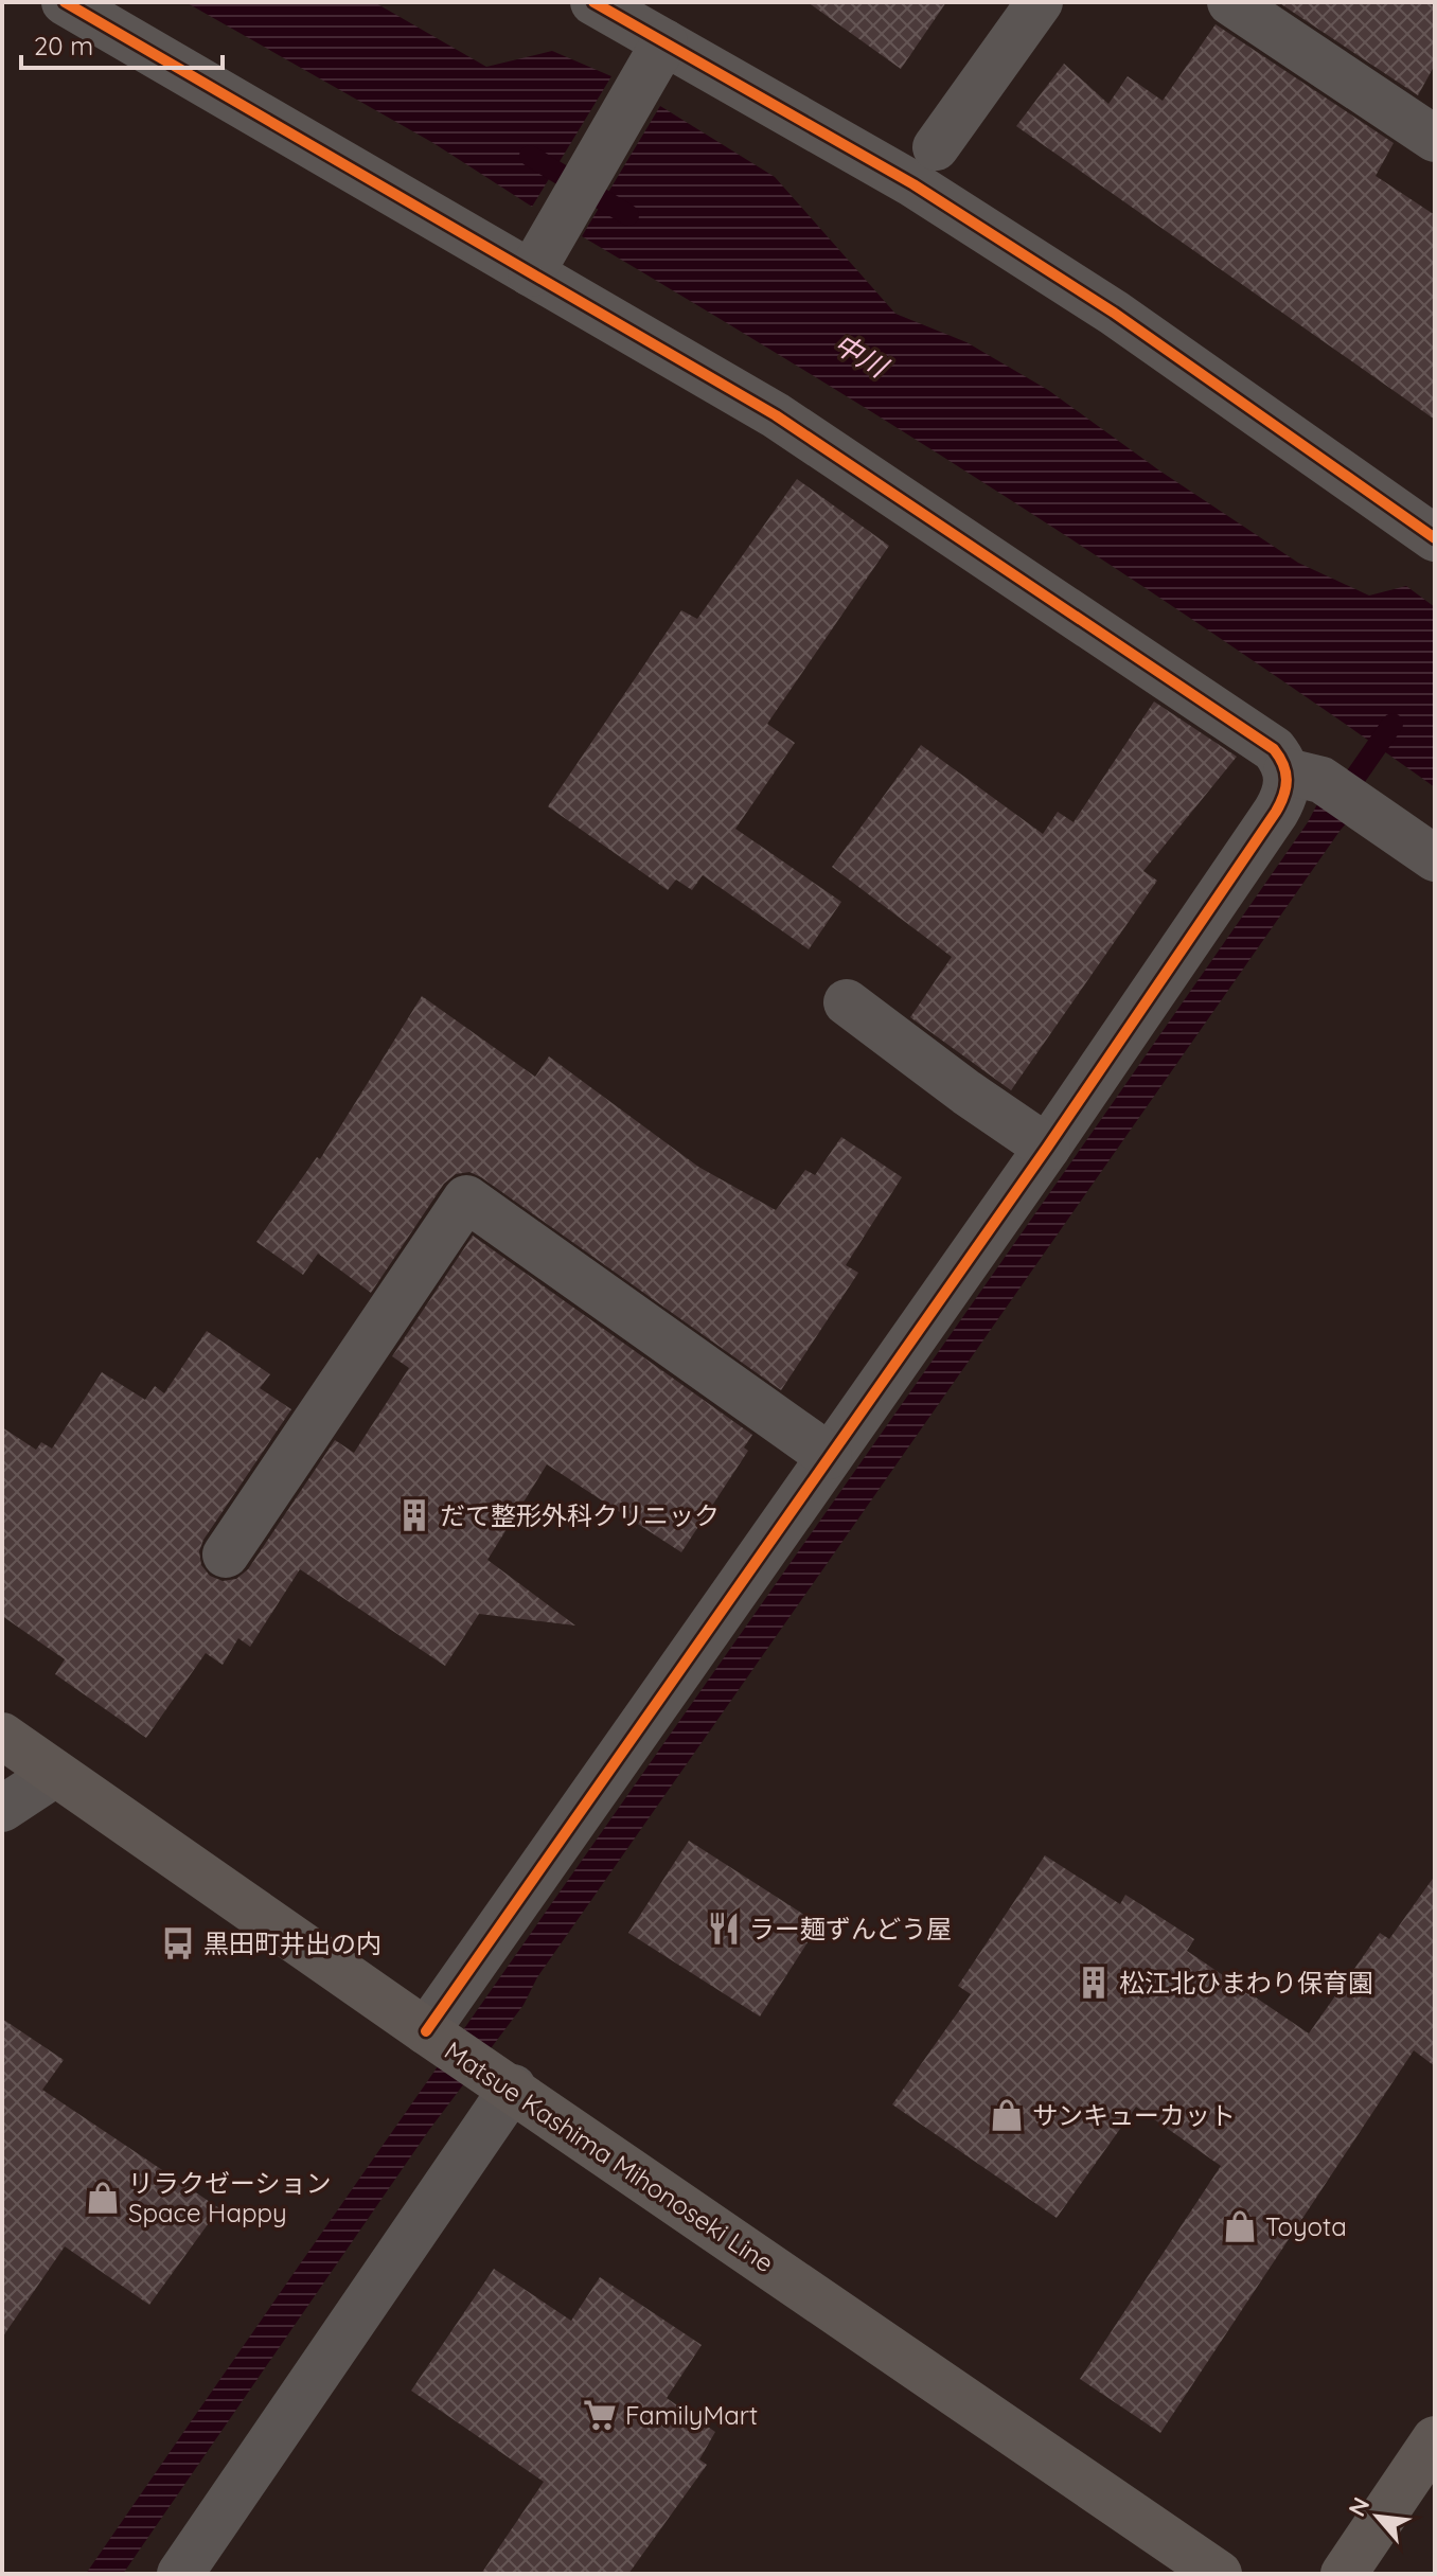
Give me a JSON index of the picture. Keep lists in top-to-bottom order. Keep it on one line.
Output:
{"streets":{"main road":["Matsue Kashima Mihonoseki Line"]},"water":["中川"],"places":{"building":["だて整形外科クリニック","松江北ひまわり保育園"],"restaurant":["ラー麺ずんどう屋"],"bus stop":["黒田町井出の内"],"shop":["サンキューカット","リラクゼーション Space Happy","Toyota"],"supermarket":["FamilyMart"]},"scale_bar":"20 m","north":"top left"}
